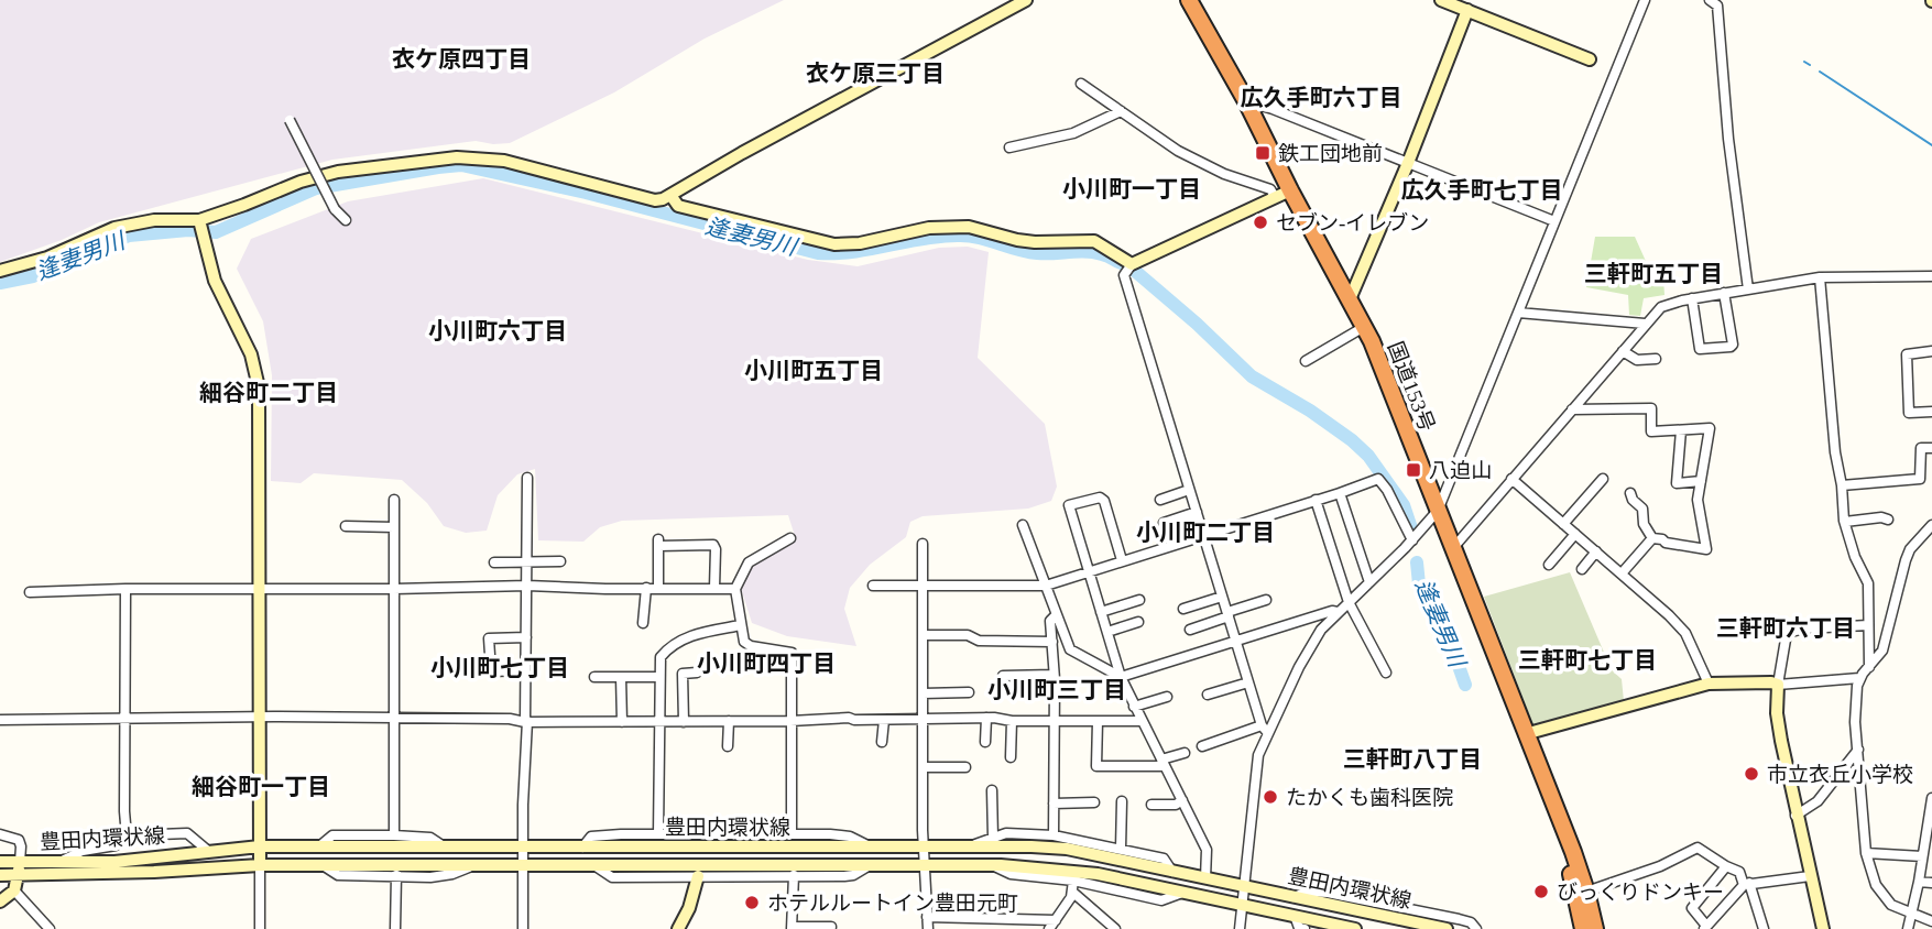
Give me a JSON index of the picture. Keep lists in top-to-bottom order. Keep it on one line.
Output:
{"streets":{"highway":["国道153号"],"street":["豊田内環状線"]},"districts":["衣ケ原四丁目","衣ケ原三丁目","広久手町六丁目","小川町一丁目","広久手町七丁目","三軒町五丁目","小川町六丁目","小川町五丁目","細谷町二丁目","小川町二丁目","三軒町六丁目","三軒町七丁目","小川町四丁目","小川町七丁目","小川町三丁目","三軒町八丁目","細谷町一丁目"],"water":["逢妻男川"],"places":{"transit":["鉄工団地前","八迫山"],"other":["セブン-イレブン","市立衣丘小学校","たかくも歯科医院","びっくりドンキー","ホテルルートイン豊田元町"]}}
